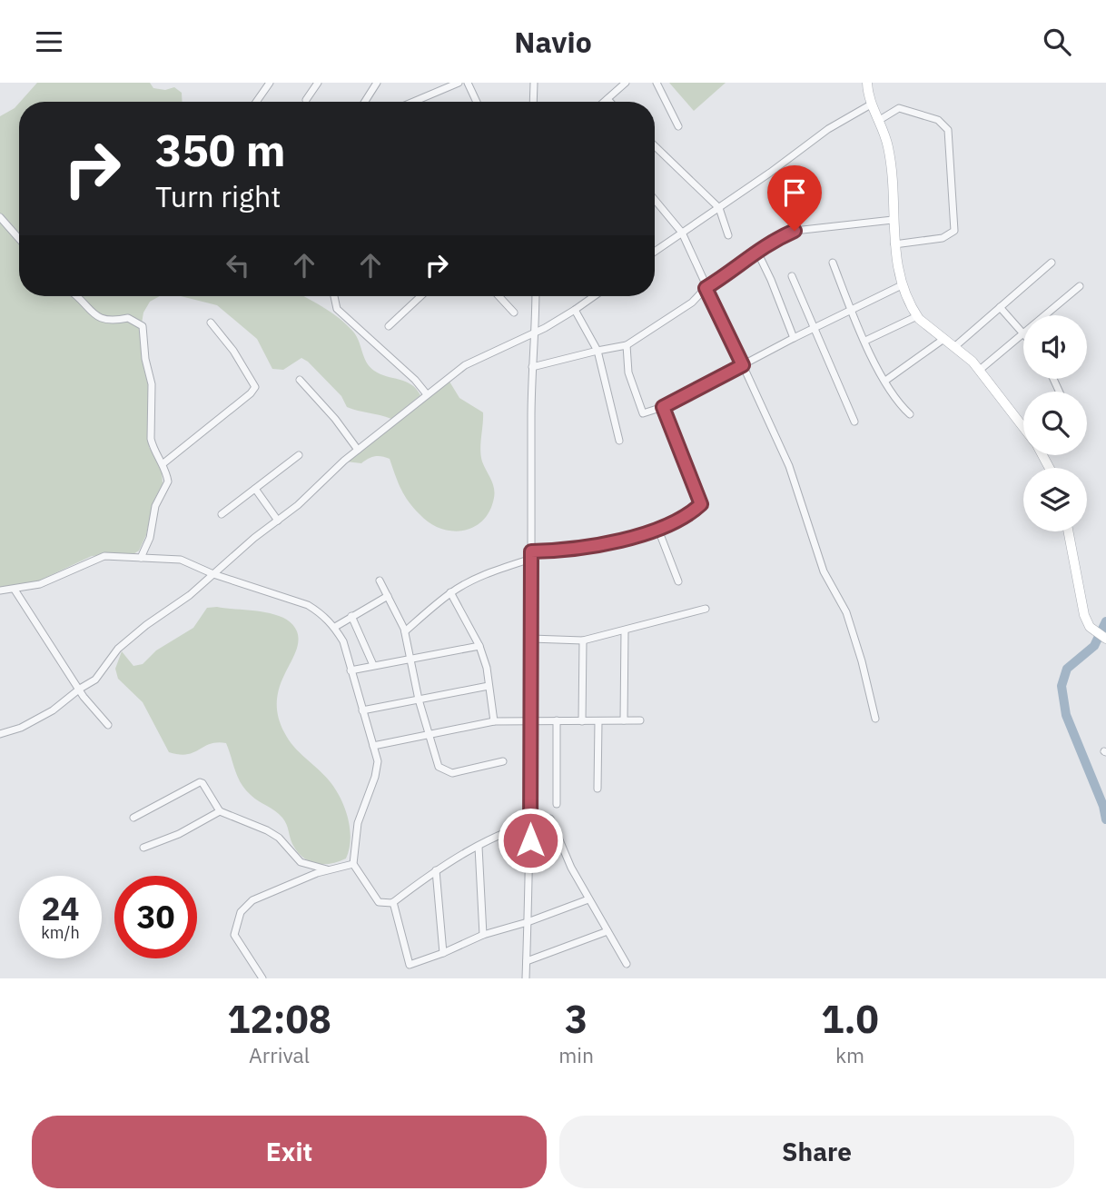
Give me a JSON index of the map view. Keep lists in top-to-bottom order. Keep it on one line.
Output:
{"page":{"header":"Navio","turn":["350 m","Turn right"],"speed":"24 km/h","limit":"30","eta":["12:08","Arrival","3","min","1.0","km"],"buttons":["Exit","Share"]}}
